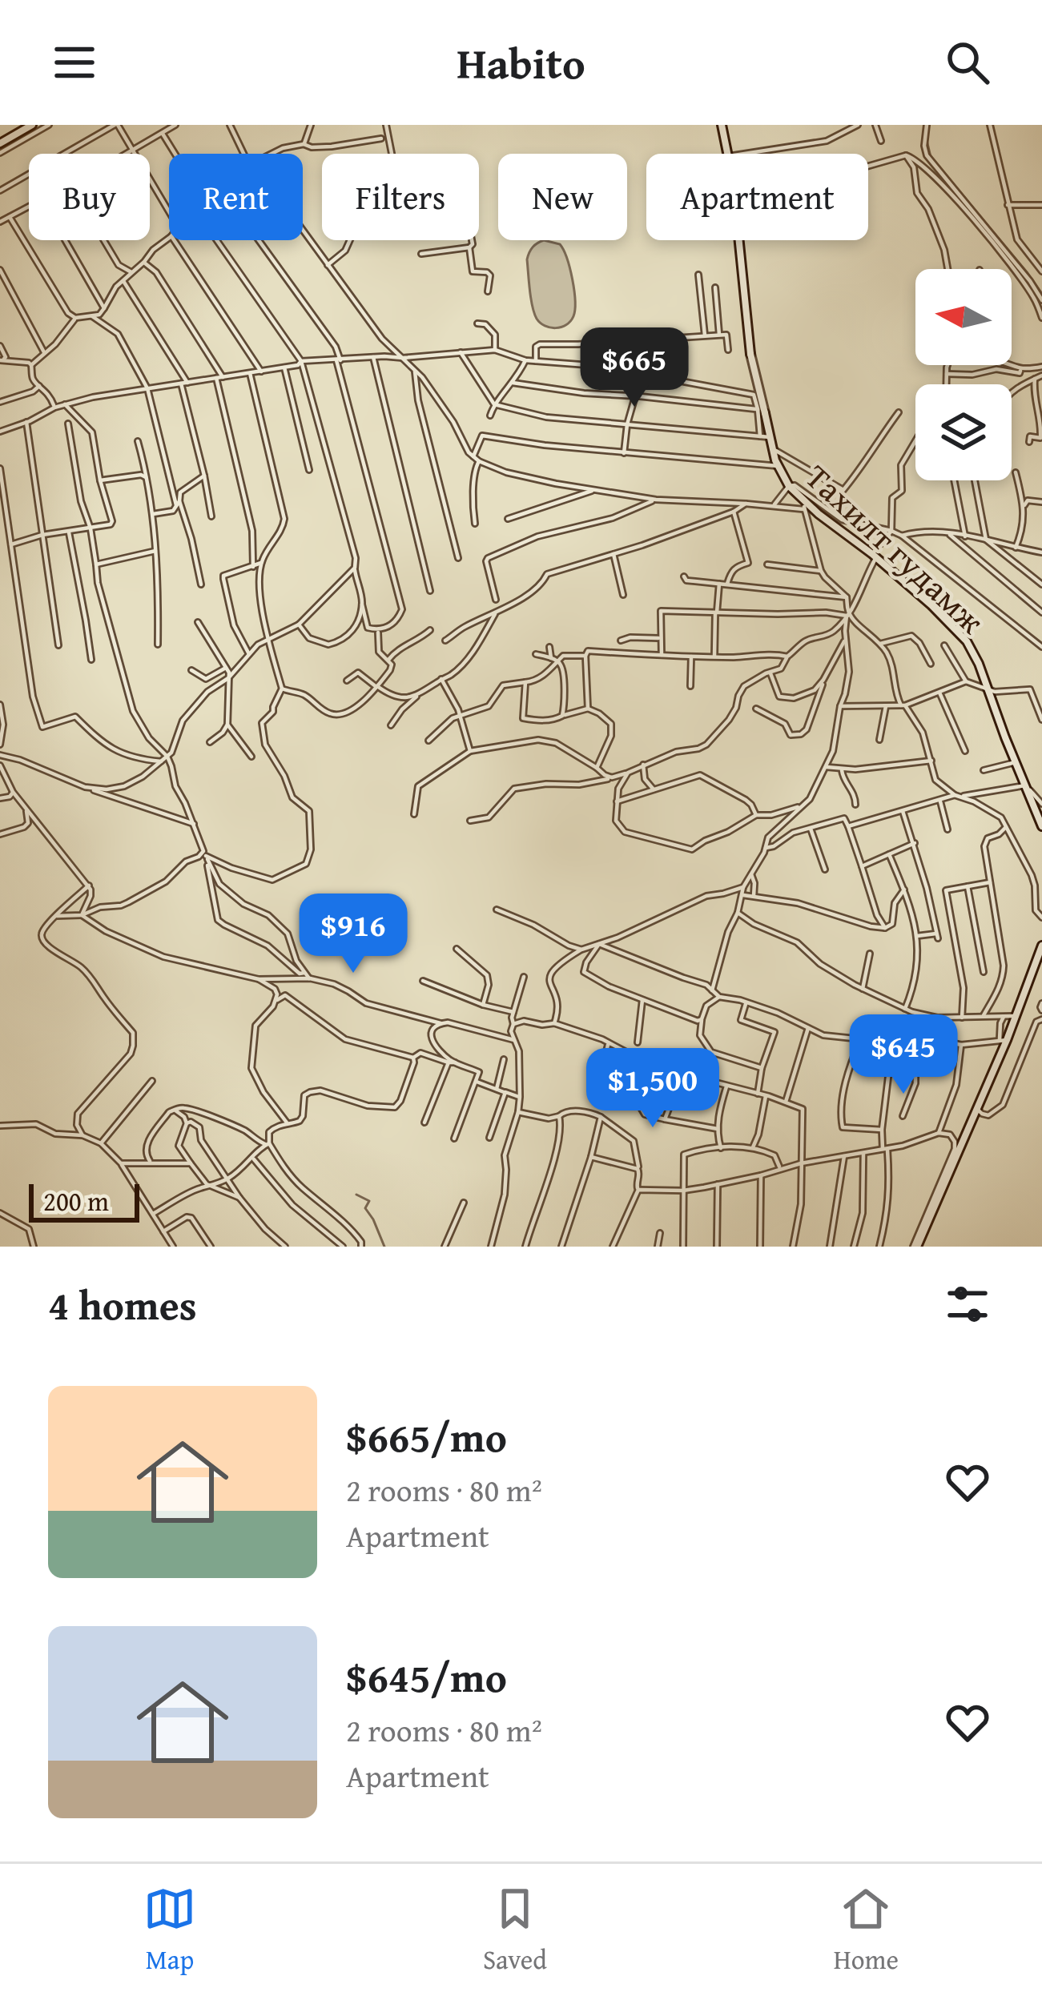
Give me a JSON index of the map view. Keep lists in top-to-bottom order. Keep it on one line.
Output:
{"streets":{"main road":["Тахилт гудамж"]},"scale_bar":"200 m","north":"left","page":{"header":"Habito","chip":["Buy","Rent","Filters","New","Apartment"],"price":["$665","$916","$645","$1,500"],"scale":"200 m","heading":"4 homes","list":[{"name":"$665/mo","note":"2 rooms · 80 m² · Apartment"},{"name":"$645/mo","note":"2 rooms · 80 m² · Apartment"}],"tabs":["Map","Saved","Home"]}}
